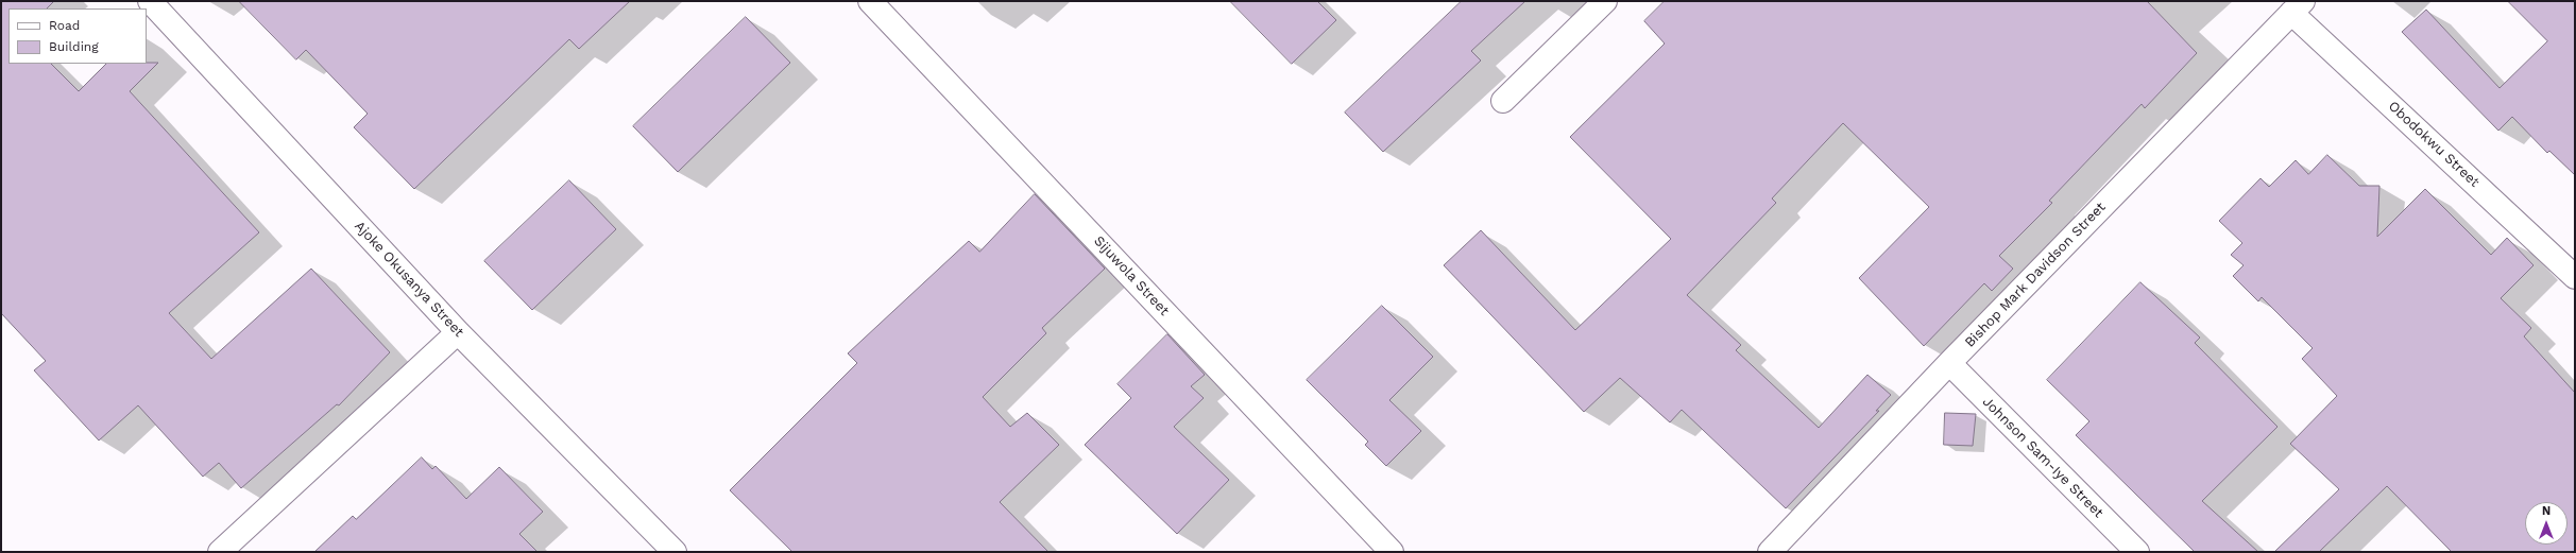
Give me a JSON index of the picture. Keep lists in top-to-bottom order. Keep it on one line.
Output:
{"streets":{"street":["Obodokwu Street","Bishop Mark Davidson Street","Sijuwola Street","Ajoke Okusanya Street","Johnson Sam-Iye Street"]},"crossings":[["Obodokwu Street","Bishop Mark Davidson Street"],["Bishop Mark Davidson Street","Johnson Sam-Iye Street"]],"legend":["Road","Building"],"north":"top"}
